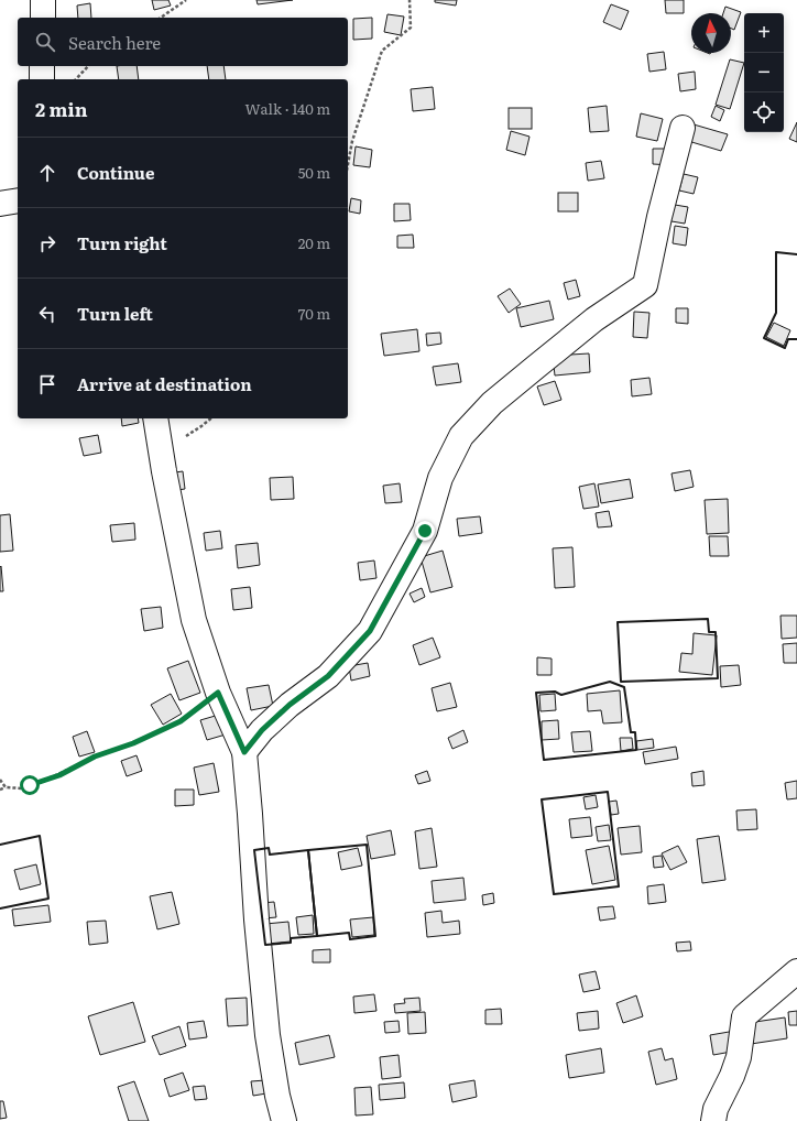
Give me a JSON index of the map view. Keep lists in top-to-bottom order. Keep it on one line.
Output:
{"north":"top","page":{"map_buttons":["+","−"],"search":"Search here","heading":["2 min","Walk · 140 m"],"list":[["Continue","50 m"],["Turn right","20 m"],["Turn left","70 m"],"Arrive at destination"]}}
